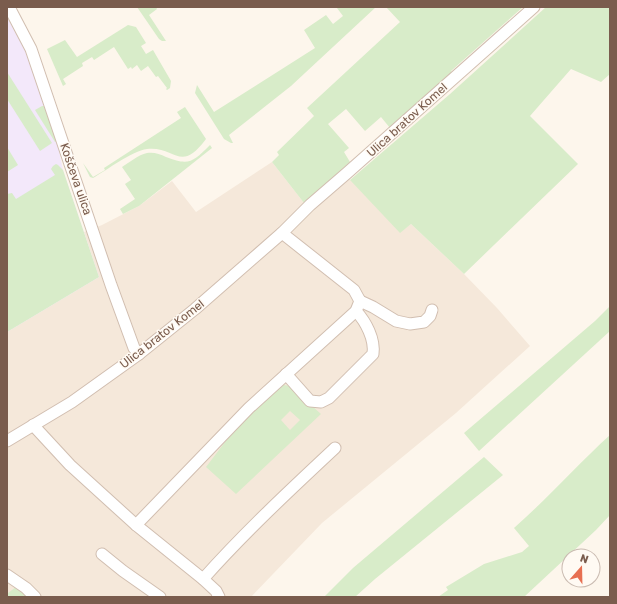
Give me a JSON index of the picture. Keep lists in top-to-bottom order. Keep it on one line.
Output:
{"streets":{"street":["Ulica bratov Komel","Koščeva ulica"]},"crossings":[["Ulica bratov Komel","Koščeva ulica"]],"north":"top"}
